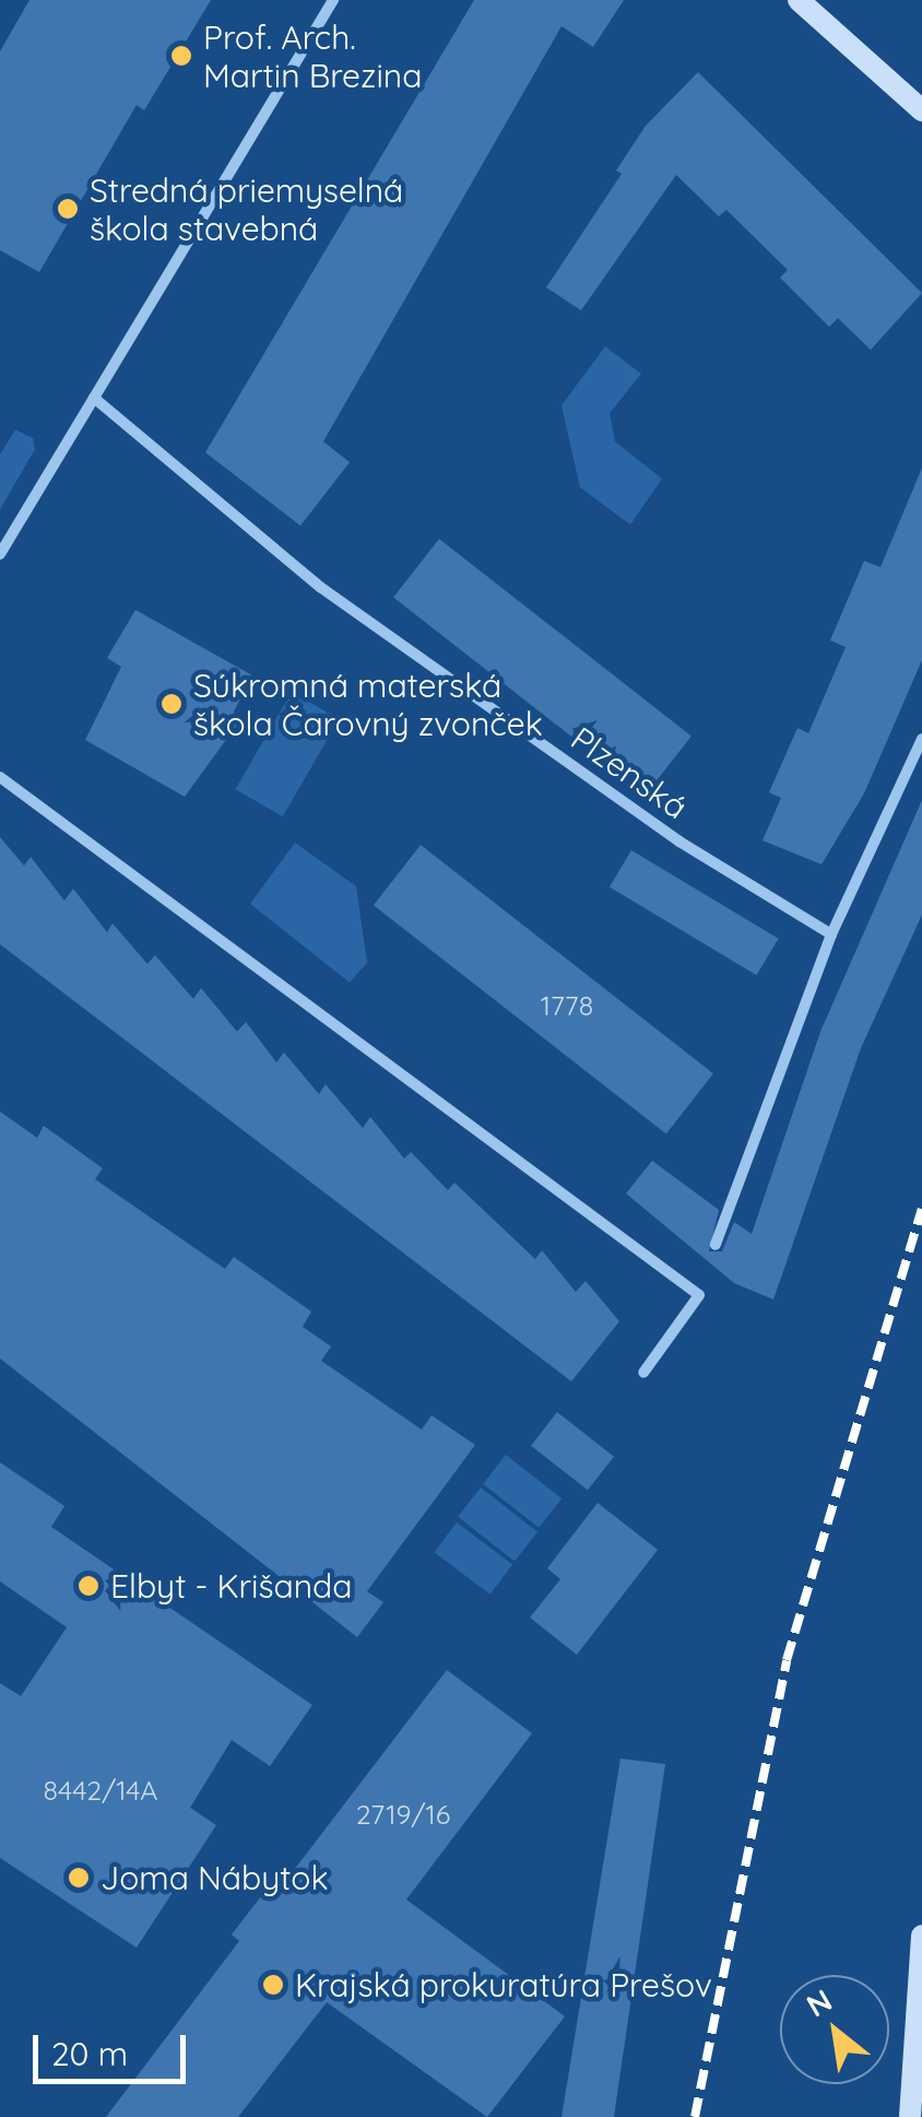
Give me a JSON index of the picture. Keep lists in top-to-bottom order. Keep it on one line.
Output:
{"streets":{"street":["Plzenská"]},"places":["Prof. Arch. Martin Brezina","Stredná priemyselná škola stavebná","Súkromná materská škola Čarovný zvonček","Elbyt - Krišanda","Joma Nábytok","Krajská prokuratúra Prešov"],"house_numbers":["1778","8442/14A","2719/16"],"scale_bar":"20 m","north":"top left"}
